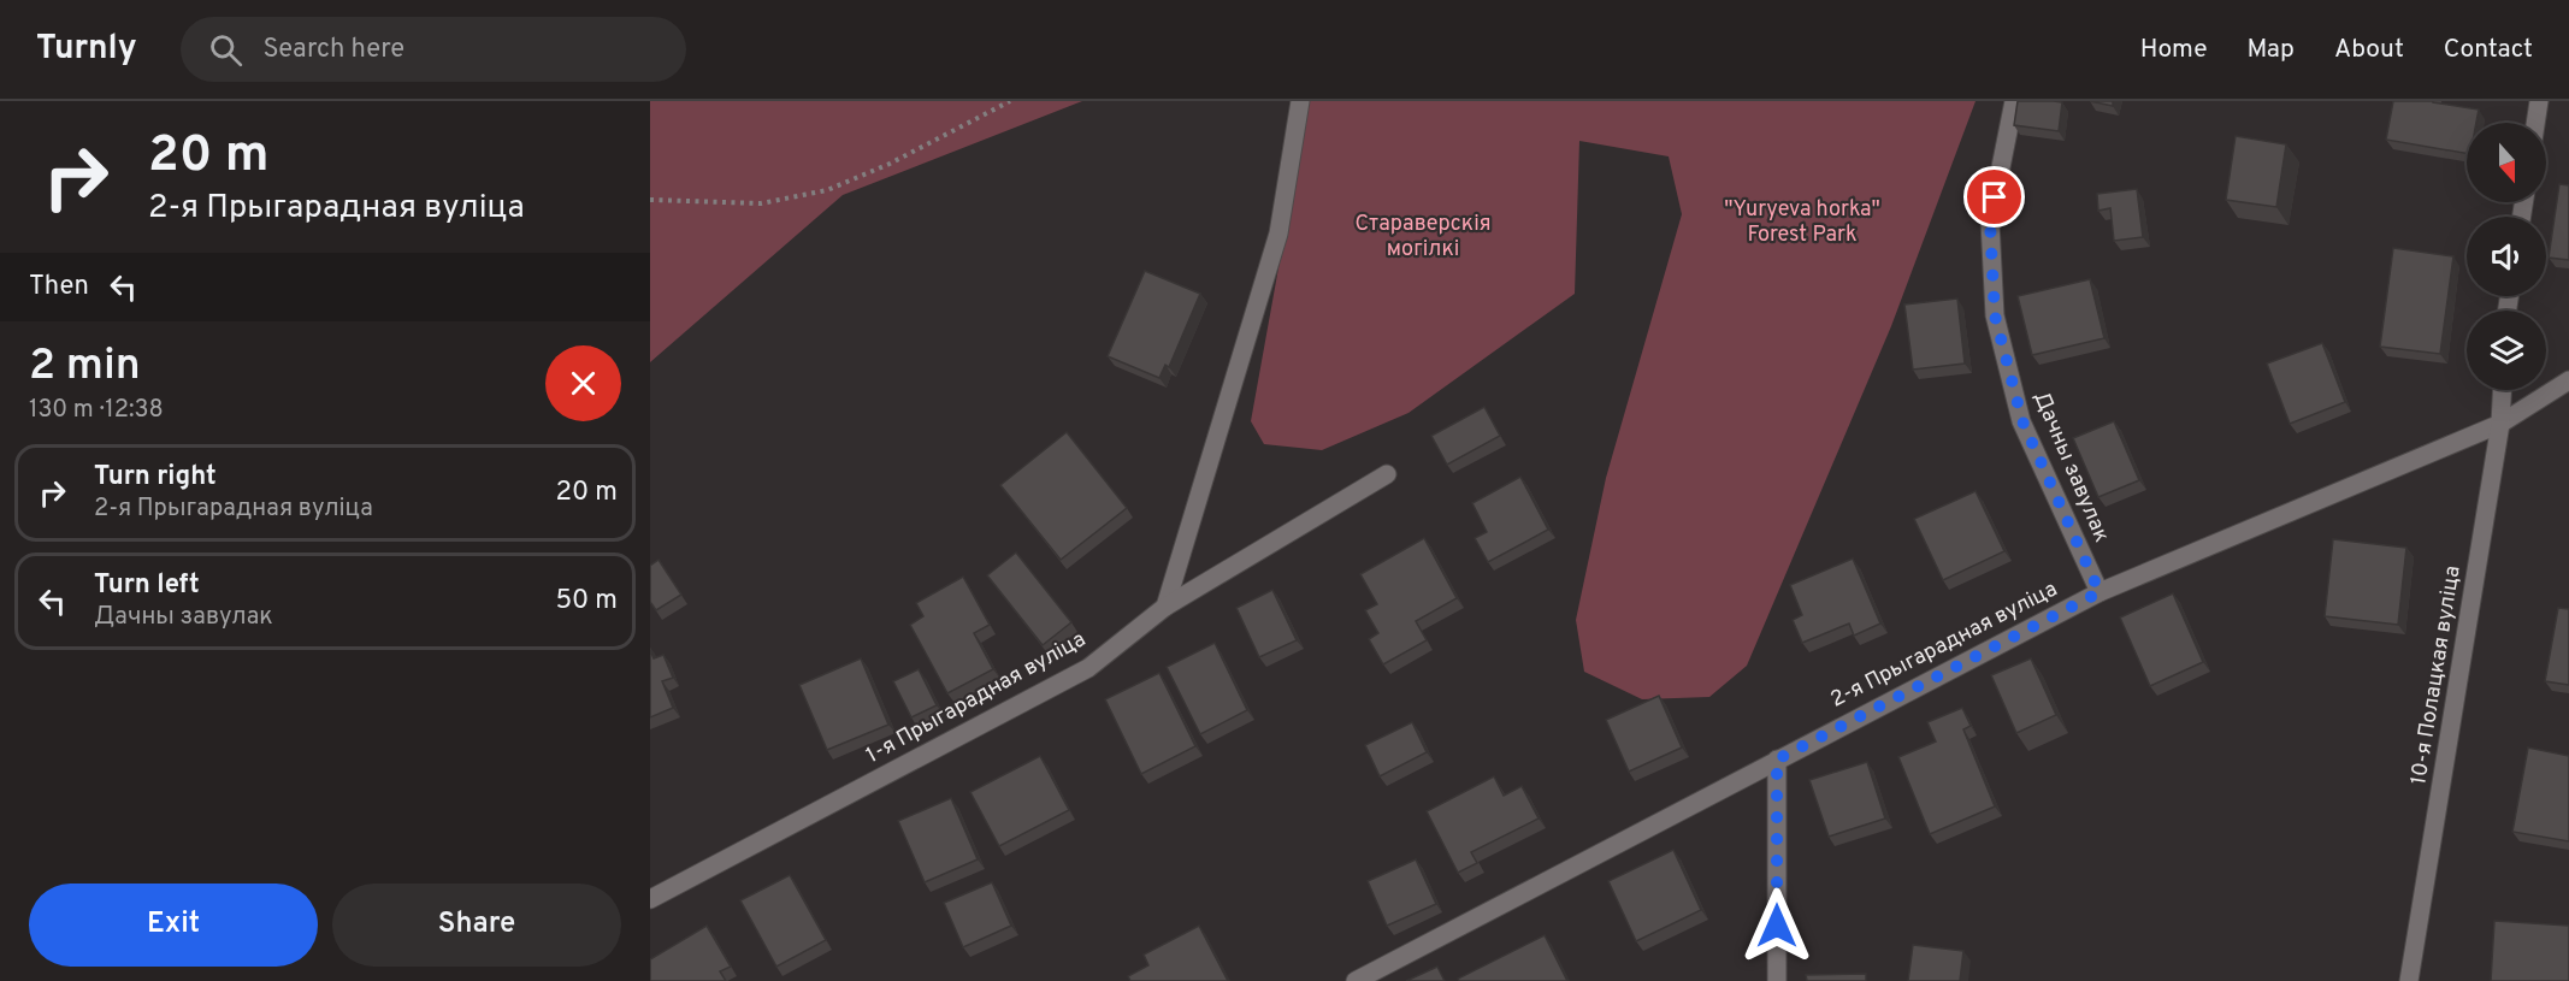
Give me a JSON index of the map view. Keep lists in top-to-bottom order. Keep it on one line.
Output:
{"streets":{"street":["Дачны завулак","2-я Прыгарадная вуліца","10-я Полацкая вуліца","1-я Прыгарадная вуліца"]},"crossings":[["Дачны завулак","2-я Прыгарадная вуліца"],["2-я Прыгарадная вуліца","10-я Полацкая вуліца"]],"parks":["\"Yuryeva horka\" Forest Park","Стараверскія могілкі"],"north":"bottom","page":{"header":"Turnly","search":"Search here","nav":["Home","Map","About","Contact"],"turn":["20 m","2-я Прыгарадная вуліца"],"then":"Then","heading":["2 min","130 m · 12:38"],"list":[{"name":"Turn right","note":"2-я Прыгарадная вуліца","value":"20 m"},{"name":"Turn left","note":"Дачны завулак","value":"50 m"}],"buttons":["Exit","Share"]}}
